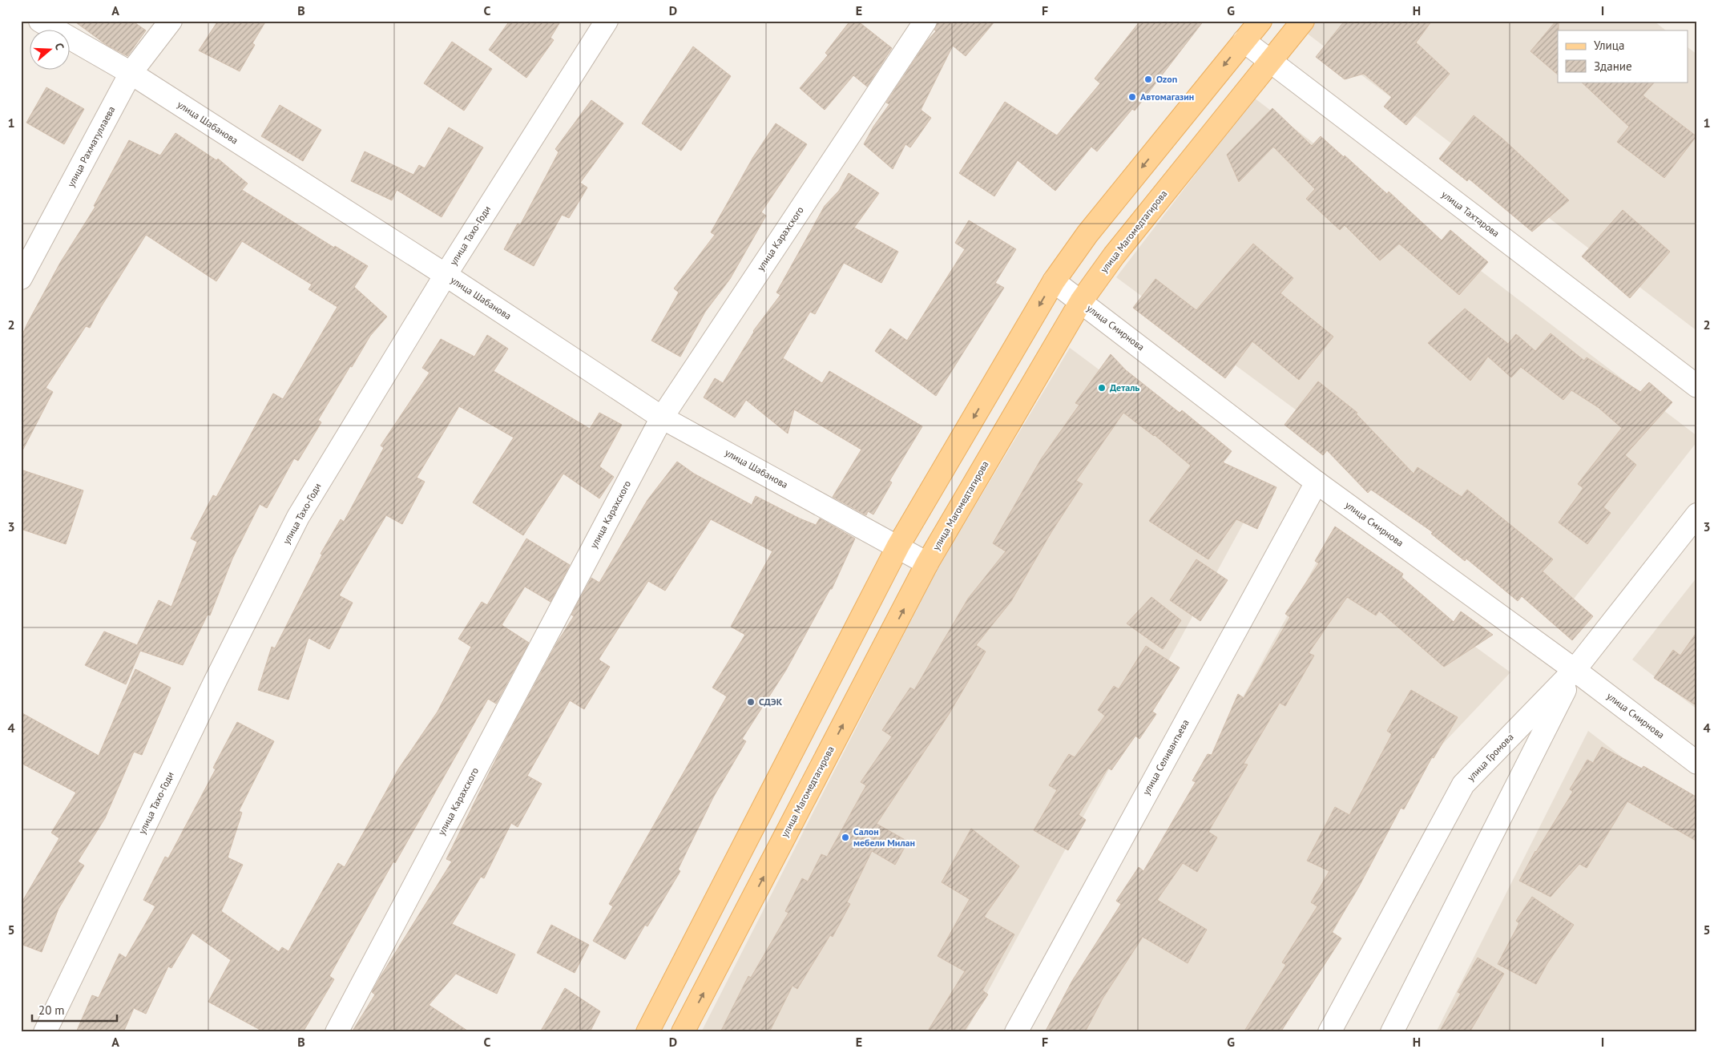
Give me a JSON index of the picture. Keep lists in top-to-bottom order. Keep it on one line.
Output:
{"streets":{"main road":["улица Магомедтагирова"],"street":["улица Шабанова","улица Рахматуллаева","улица Тахтарова","улица Тахо-Годи","улица Карахского","улица Смирнова","улица Селивантьева","улица Громова"]},"crossings":[["улица Шабанова","улица Рахматуллаева"],["улица Шабанова","улица Магомедтагирова"],["улица Шабанова","улица Тахо-Годи"],["улица Шабанова","улица Карахского"],["улица Тахтарова","улица Магомедтагирова"],["улица Магомедтагирова","улица Смирнова"],["улица Смирнова","улица Селивантьева"],["улица Смирнова","улица Громова"]],"places":["Ozon","Автомагазин","Деталь","СДЭК","Салон мебели Милан"],"legend":["Улица","Здание"],"scale_bar":"20 m","north":"right","grid":{"columns":["A","B","C","D","E","F","G","H","I"],"rows":["1","2","3","4","5"]}}
